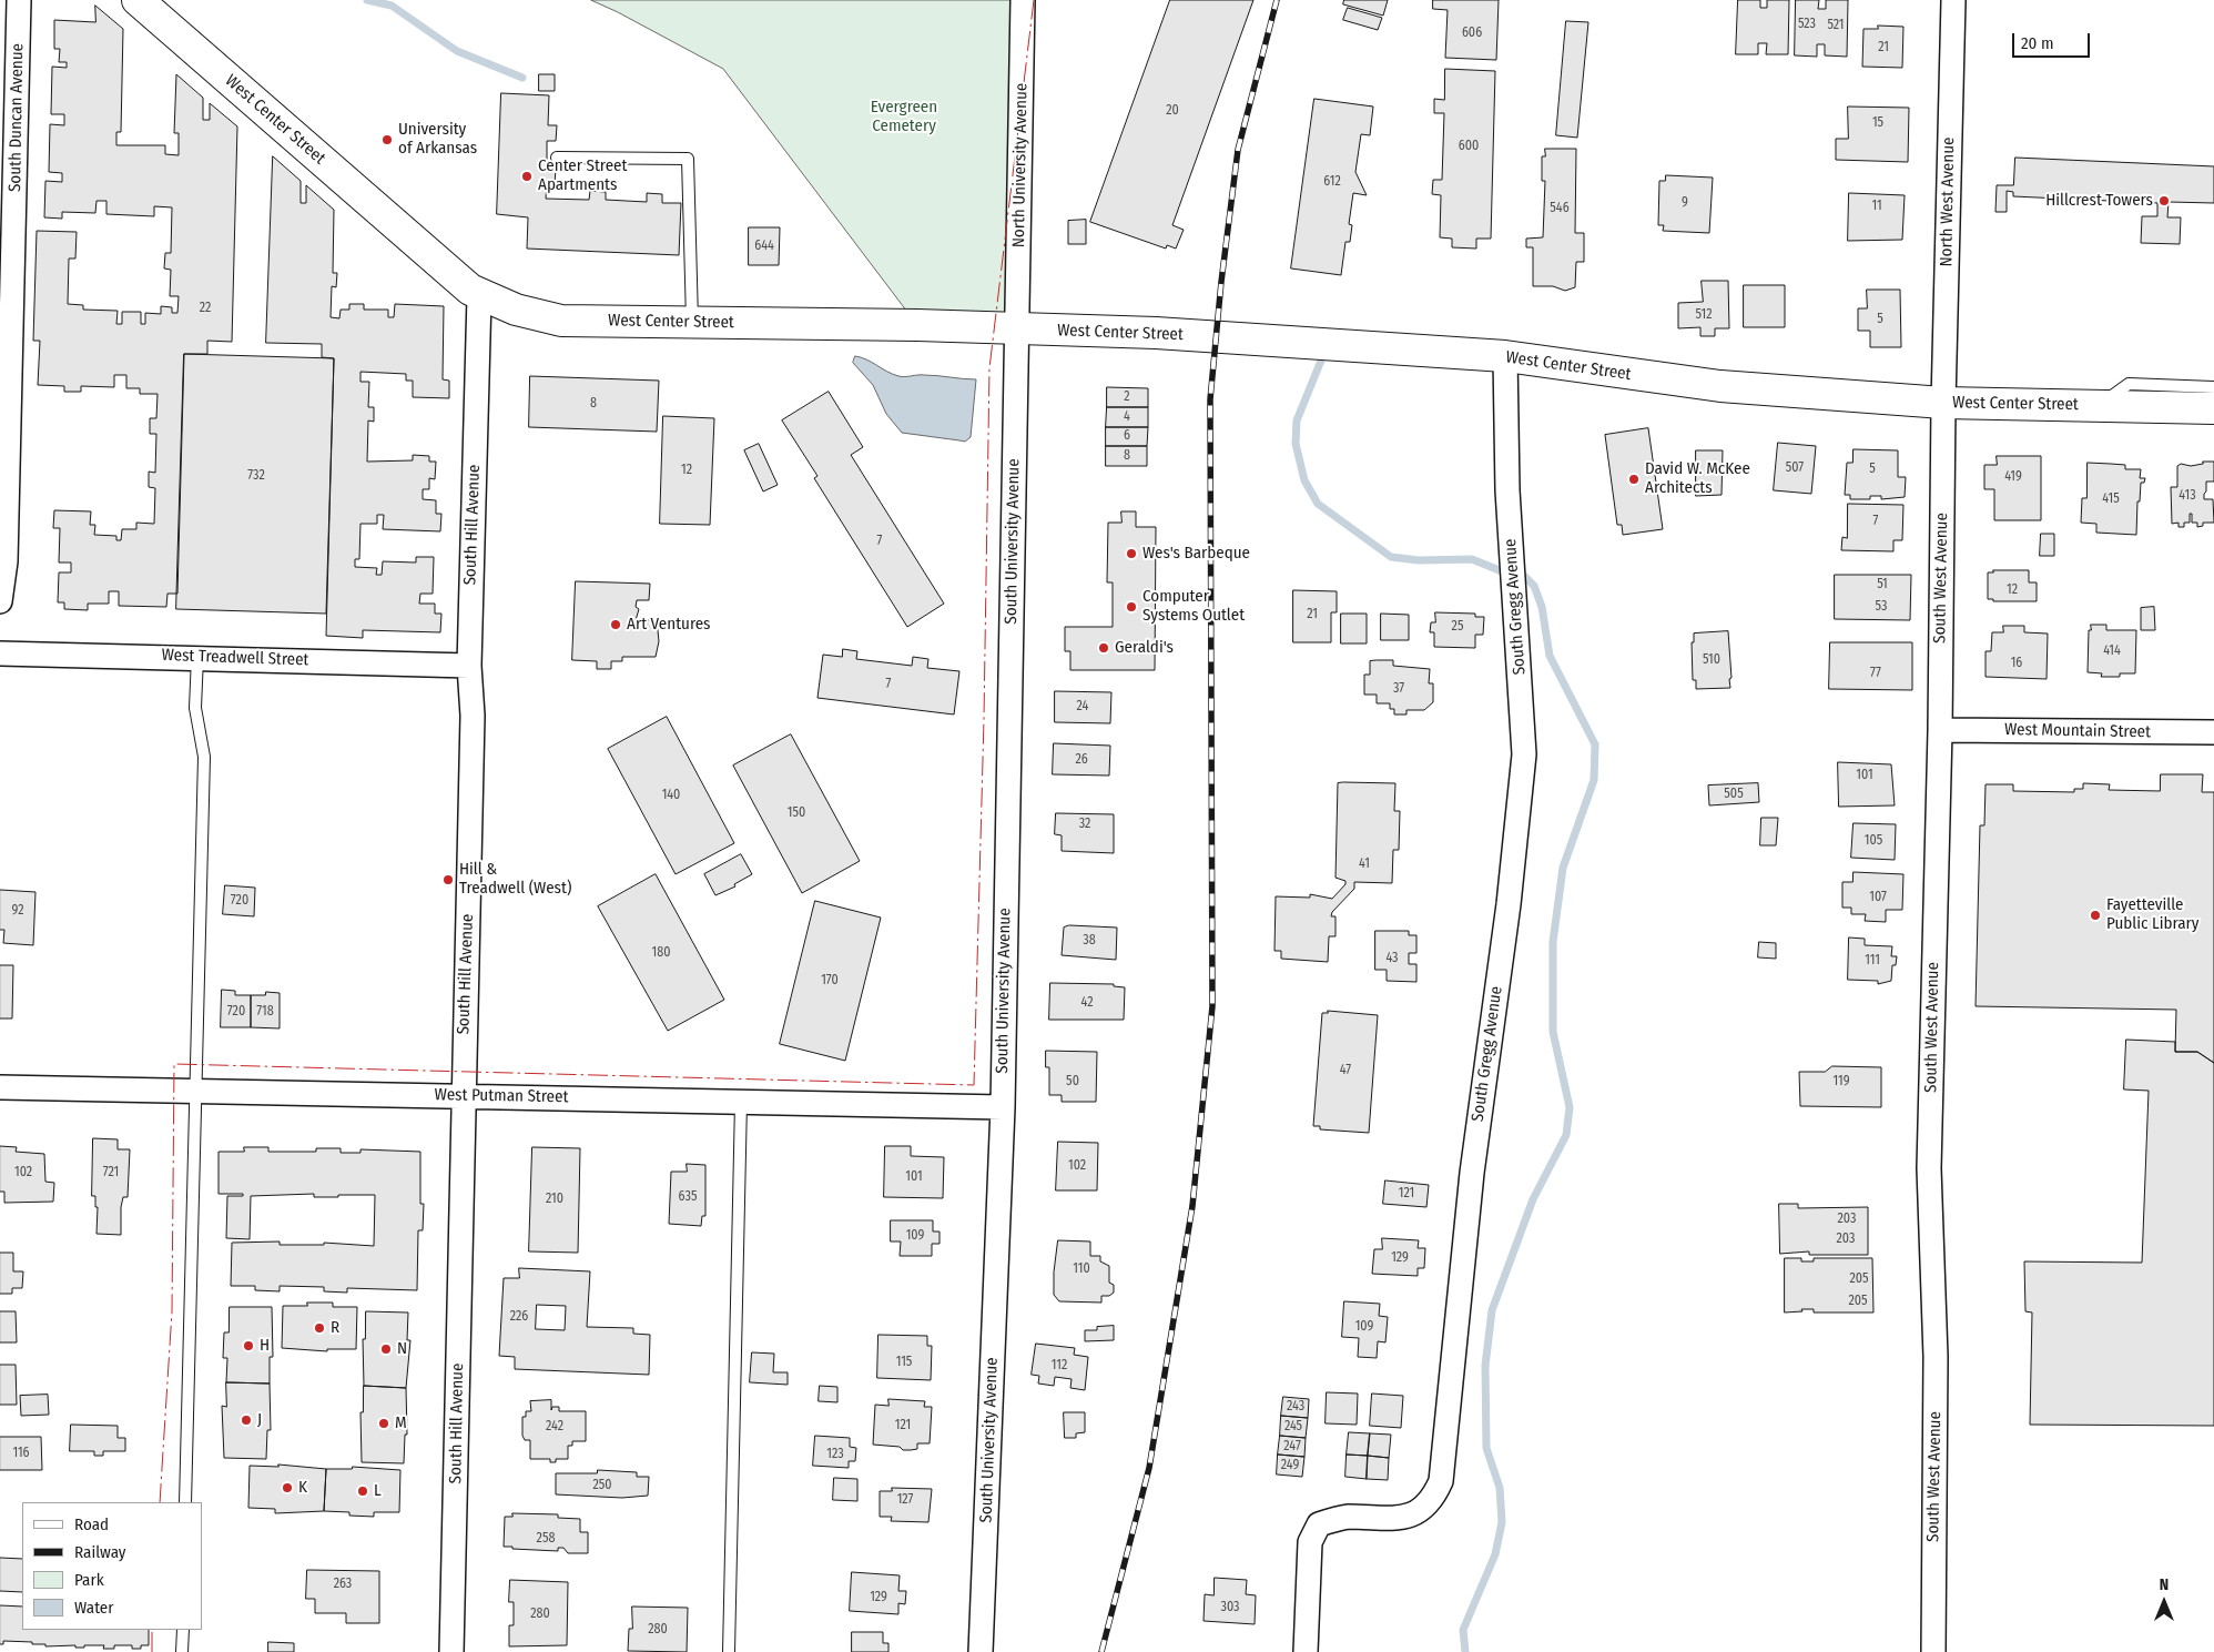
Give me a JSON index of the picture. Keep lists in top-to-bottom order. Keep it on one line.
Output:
{"streets":{"street":["South Duncan Avenue","West Center Street","North University Avenue","North West Avenue","South Hill Avenue","South University Avenue","South West Avenue","South Gregg Avenue","West Treadwell Street","West Mountain Street","West Putman Street"]},"crossings":[["West Center Street","North University Avenue"],["West Center Street","North West Avenue"],["West Center Street","South Hill Avenue"],["West Center Street","South University Avenue"],["West Center Street","South West Avenue"],["West Center Street","South Gregg Avenue"],["North University Avenue","South University Avenue"],["North West Avenue","South West Avenue"],["South Hill Avenue","West Treadwell Street"],["South Hill Avenue","West Putman Street"],["South University Avenue","West Putman Street"],["South West Avenue","West Mountain Street"]],"parks":["Evergreen Cemetery"],"places":["University of Arkansas","Center Street Apartments","Hillcrest Towers","David W. McKee Architects","Wes's Barbeque","Computer Systems Outlet","Art Ventures","Geraldi's","Hill & Treadwell (West)","Fayetteville Public Library","R","H","N","J","M","K","L"],"house_numbers":["523","521","606","21","20","15","600","612","9","11","546","644","22","512","5","2","8","4","6","8","507","5","12","732","419","413","415","7","7","51","12","53","21","25","414","510","16","77","7","37","24","26","101","505","140","150","32","105","41","107","720","92","38","180","43","111","170","42","720","718","47","50","119","102","102","721","101","121","635","210","203","109","203","129","110","205","205","226","109","115","112","243","121","242","245","247","116","123","249","250","127","258","263","129","303","280","280"],"legend":["Road","Railway","Park","Water"],"scale_bar":"20 m","north":"top"}
